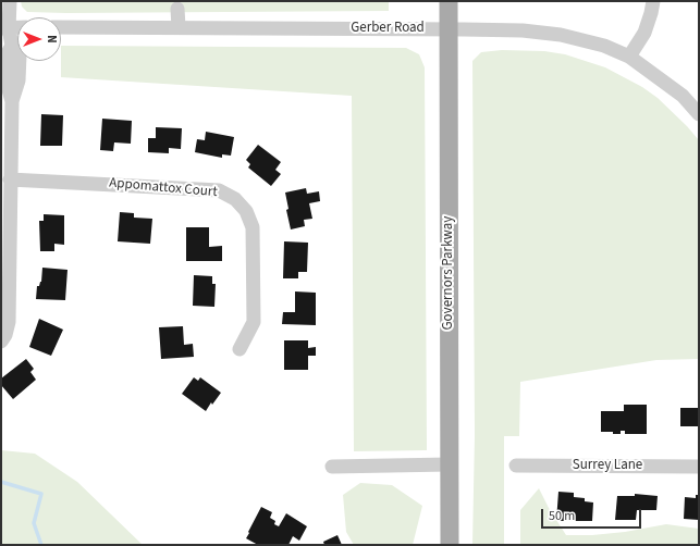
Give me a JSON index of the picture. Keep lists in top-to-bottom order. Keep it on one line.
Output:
{"streets":{"main road":["Governors Parkway"],"street":["Gerber Road","Appomattox Court","Surrey Lane"]},"crossings":[["Gerber Road","Governors Parkway"]],"scale_bar":"50 m","north":"right"}
